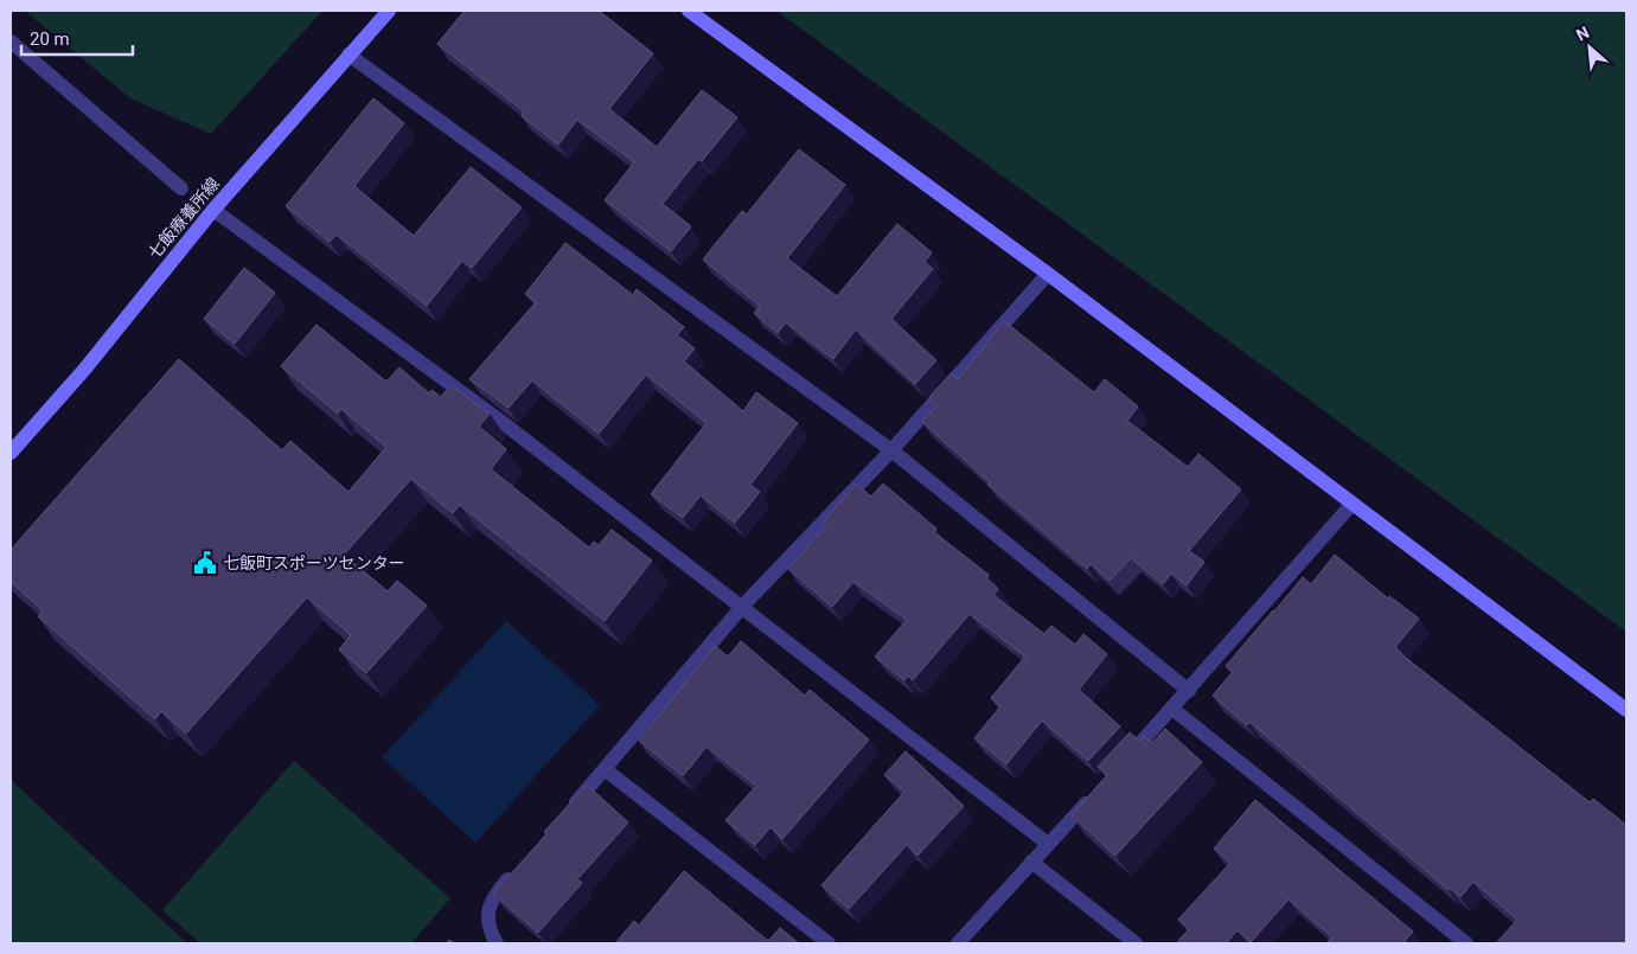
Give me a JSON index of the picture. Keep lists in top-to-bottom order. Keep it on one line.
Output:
{"streets":{"street":["七飯療養所線"]},"places":{"public building":["七飯町スポーツセンター"]},"scale_bar":"20 m","north":"top left"}
